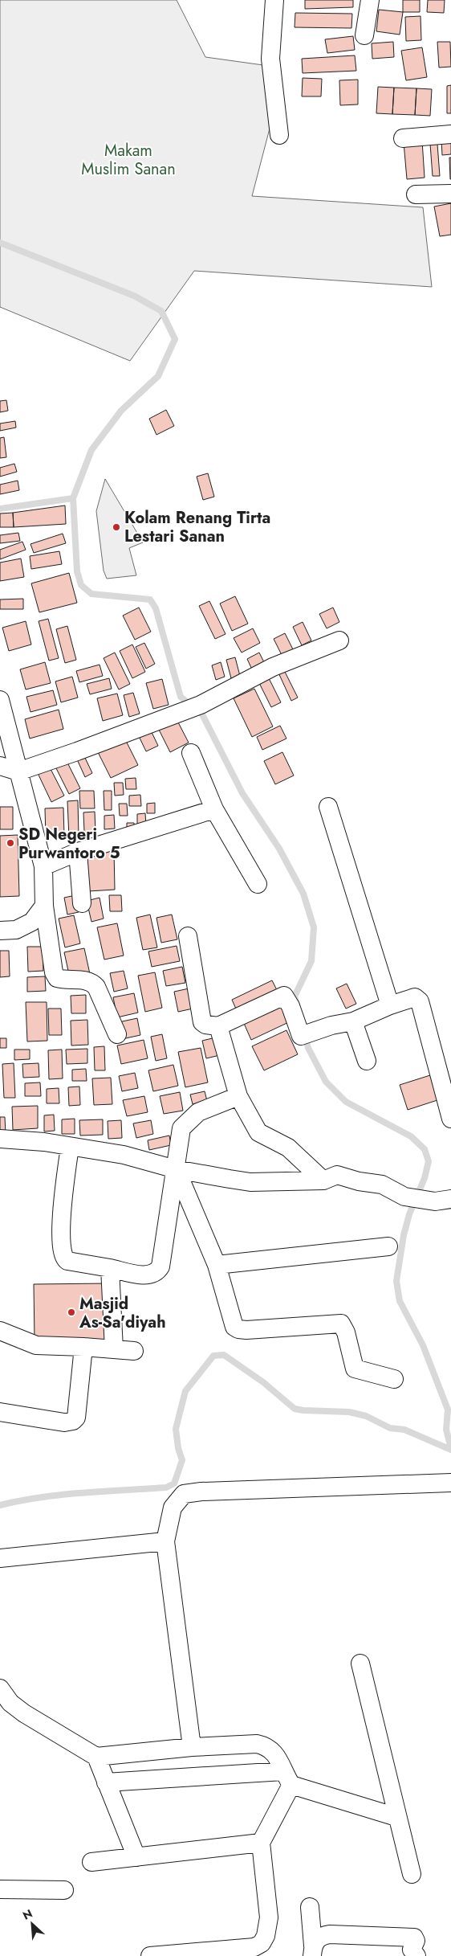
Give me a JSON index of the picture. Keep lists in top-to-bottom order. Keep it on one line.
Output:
{"parks":["Makam Muslim Sanan"],"places":["Kolam Renang Tirta Lestari Sanan","SD Negeri Purwantoro 5","Masjid As-Sa'diyah"],"north":"top left"}
